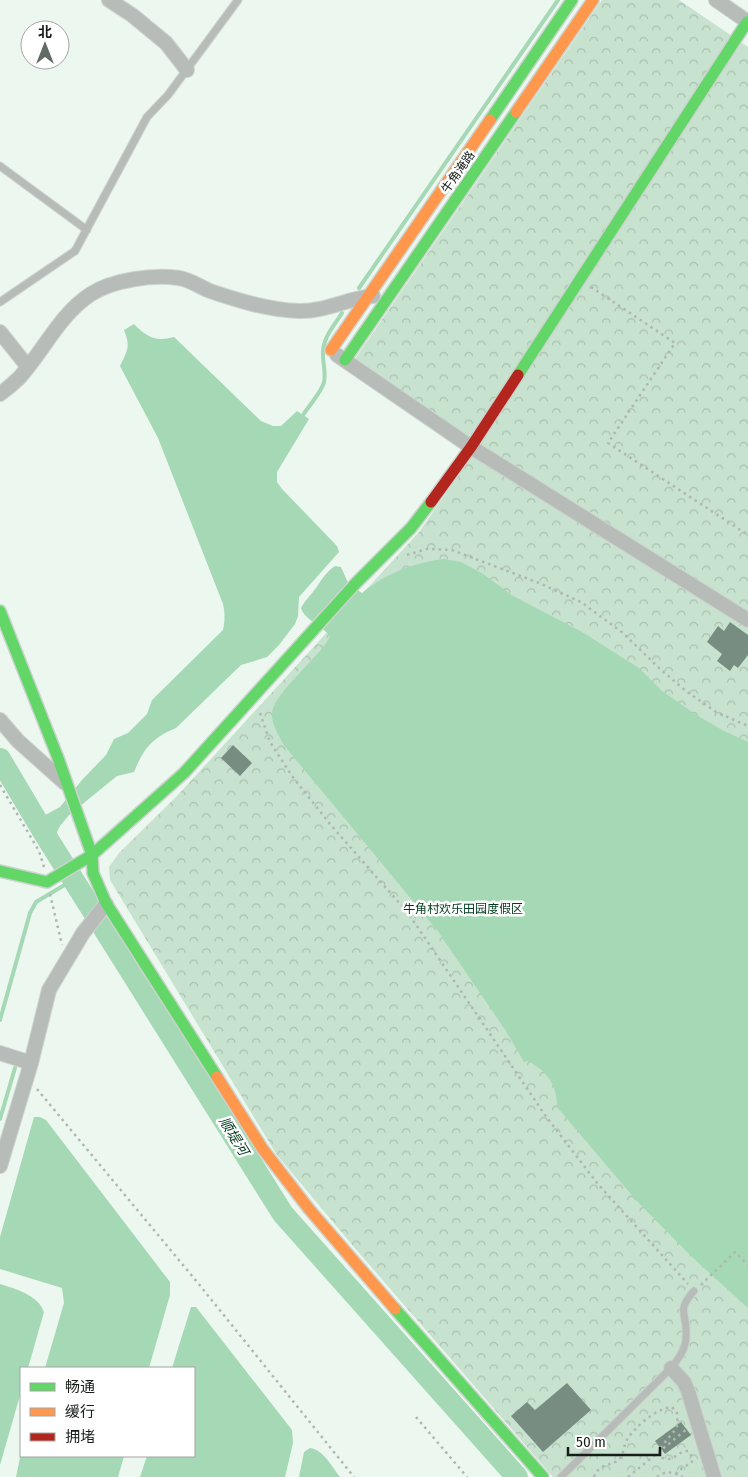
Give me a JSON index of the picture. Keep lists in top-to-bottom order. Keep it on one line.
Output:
{"streets":{"street":["牛角淹路"]},"water":["顺堤河"],"parks":["牛角村欢乐田园度假区"],"legend":["畅通","缓行","拥堵"],"scale_bar":"50 m","north":"top"}
